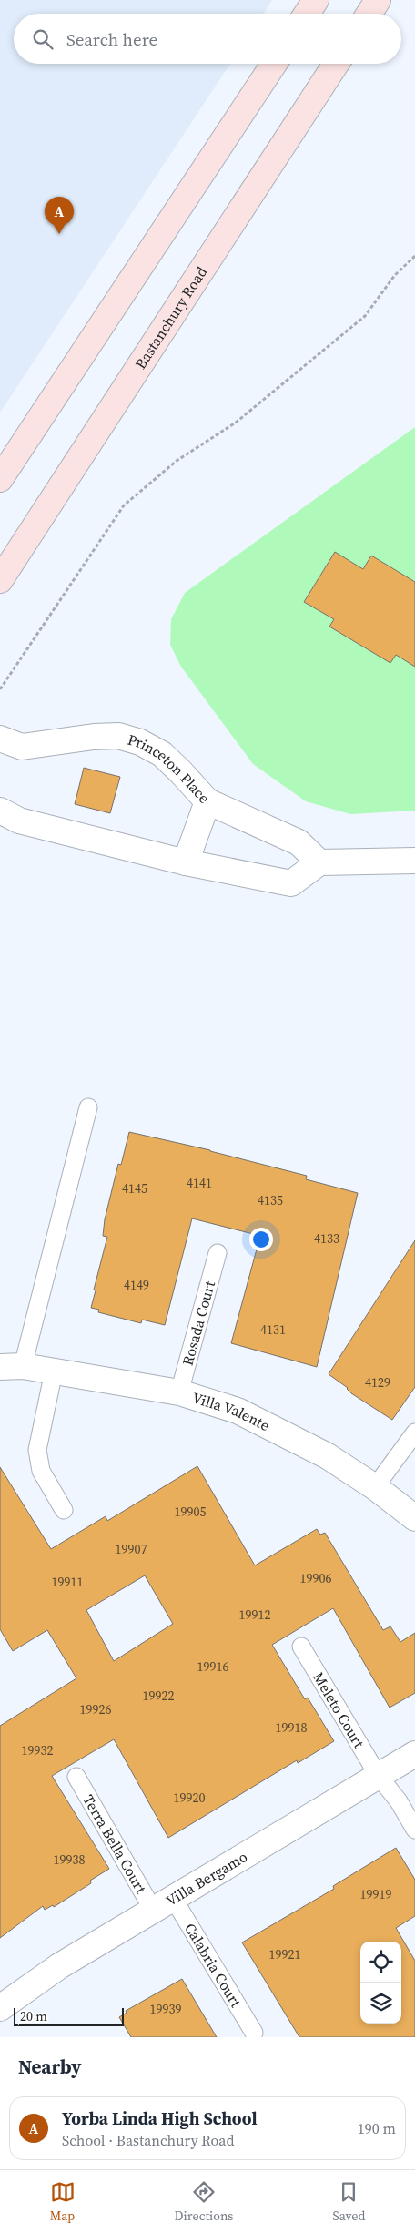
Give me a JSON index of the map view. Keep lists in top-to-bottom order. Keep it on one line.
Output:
{"streets":{"main road":["Bastanchury Road"],"street":["Princeton Place","Villa Valente","Villa Bergamo"],"lane":["Rosada Court","Meleto Court","Terra Bella Court","Calabria Court"]},"crossings":[["Rosada Court","Villa Valente"],["Meleto Court","Villa Bergamo"],["Terra Bella Court","Villa Bergamo"],["Terra Bella Court","Calabria Court"],["Villa Bergamo","Calabria Court"]],"house_numbers":["4141","4145","4135","4133","4149","4131","4129","19905","19907","19906","19911","19912","19916","19922","19926","19918","19932","19920","19938","19919","19921","19939"],"scale_bar":"20 m","page":{"search":"Search here","pins":"A","scale":"20 m","heading":"Nearby","list":[{"mark":"A","name":"Yorba Linda High School","note":"School · Bastanchury Road","value":"190 m"}],"nav":["Map","Directions","Saved"]}}
